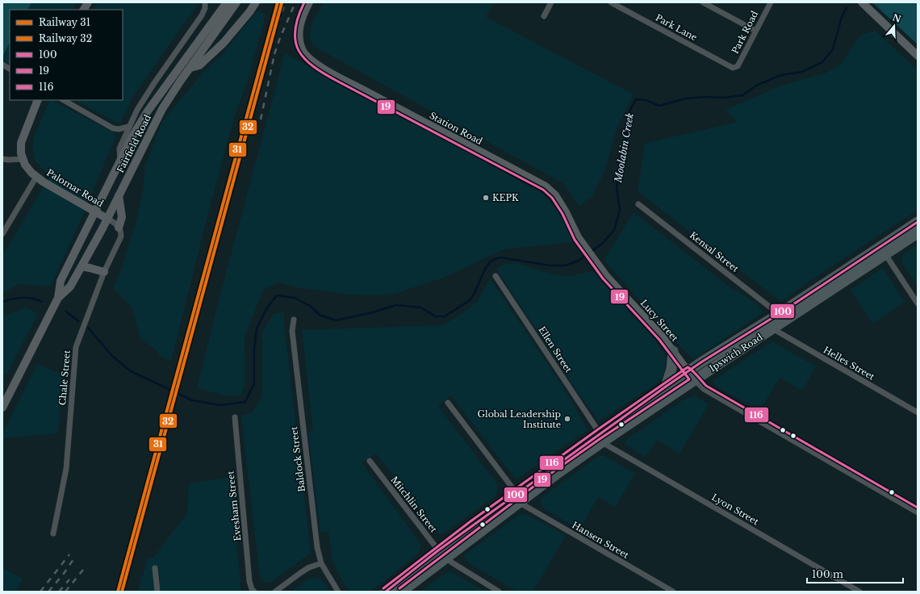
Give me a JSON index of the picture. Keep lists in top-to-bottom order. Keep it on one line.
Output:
{"streets":{"highway":["Ipswich Road"],"main road":["Station Road","Fairfield Road","Palomar Road","Lucy Street"],"street":["Park Lane","Park Road","Kensal Street","Ellen Street","Helles Street","Chale Street","Baldock Street","Mitchlin Street","Evesham Street","Lyon Street","Hansen Street"]},"crossings":[["Park Lane","Park Road"],["Station Road","Lucy Street"],["Fairfield Road","Palomar Road"],["Kensal Street","Ipswich Road"],["Lucy Street","Ipswich Road"],["Ellen Street","Ipswich Road"],["Ellen Street","Lyon Street"],["Ipswich Road","Helles Street"],["Ipswich Road","Mitchlin Street"],["Ipswich Road","Lyon Street"],["Ipswich Road","Hansen Street"]],"water":["Moolabin Creek"],"places":["KEPK","Global Leadership Institute"],"lines":["rail line 31","transit line 19","rail line 32","transit line 100","transit line 116"],"legend":["Railway 31","Railway 32","100","19","116"],"scale_bar":"100 m","north":"top"}
